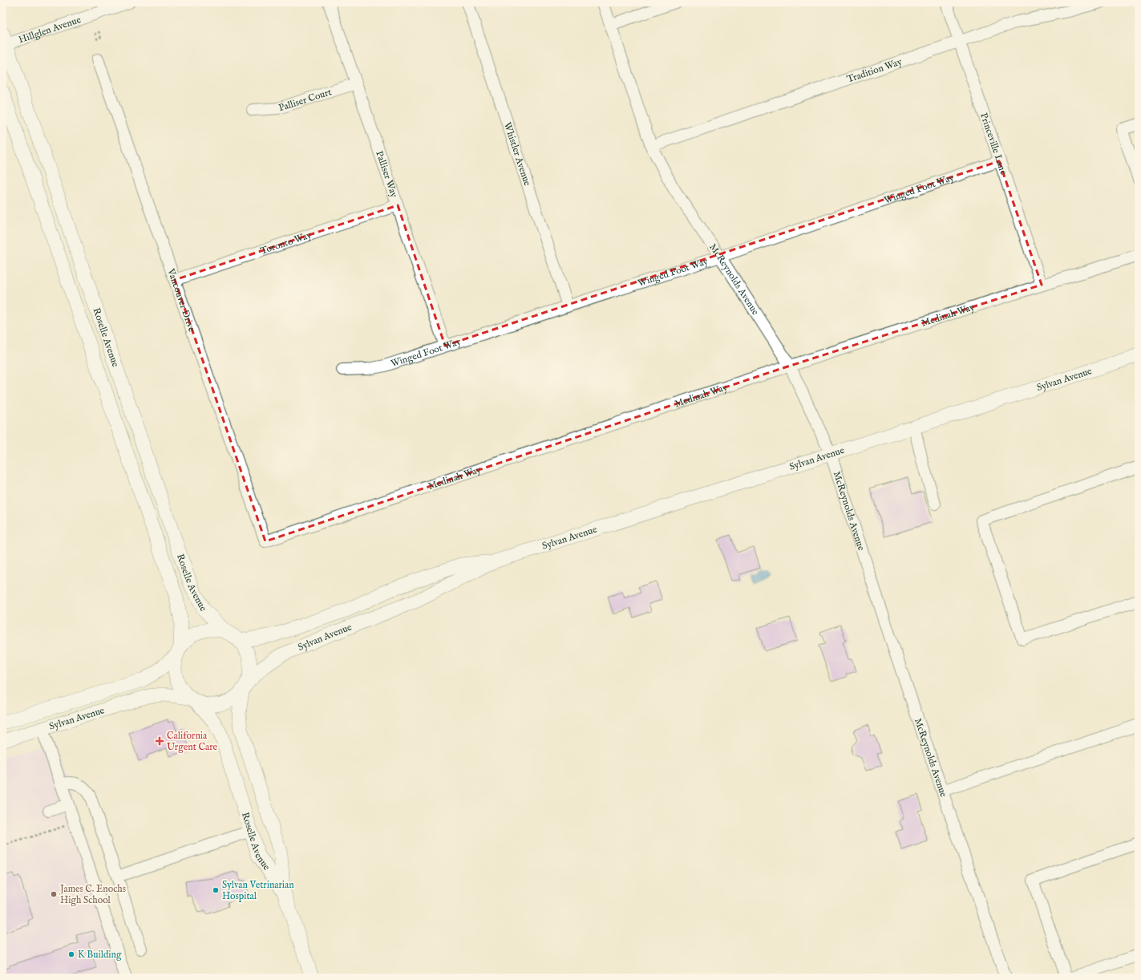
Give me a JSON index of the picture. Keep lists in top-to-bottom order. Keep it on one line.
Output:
{"streets":{"main road":["Roselle Avenue","Sylvan Avenue"],"street":["Hillglen Avenue","Tradition Way","Palliser Court","Princeville Lane","Whistler Avenue","Palliser Way","Winged Foot Way","Toronto Way","McReynolds Avenue","Vancouver Drive","Medinah Way"]},"crossings":[["Hillglen Avenue","Roselle Avenue"],["Tradition Way","Princeville Lane"],["Tradition Way","McReynolds Avenue"],["Palliser Court","Palliser Way"],["Princeville Lane","Winged Foot Way"],["Princeville Lane","Medinah Way"],["Whistler Avenue","Winged Foot Way"],["Palliser Way","Winged Foot Way"],["Palliser Way","Toronto Way"],["Winged Foot Way","McReynolds Avenue"],["Toronto Way","Vancouver Drive"],["McReynolds Avenue","Medinah Way"],["McReynolds Avenue","Sylvan Avenue"],["Vancouver Drive","Medinah Way"],["Roselle Avenue","Sylvan Avenue"]],"places":{"health":["California Urgent Care"],"other":["Sylvan Vetrinarian Hospital","James C. Enochs High School","K Building"]}}
